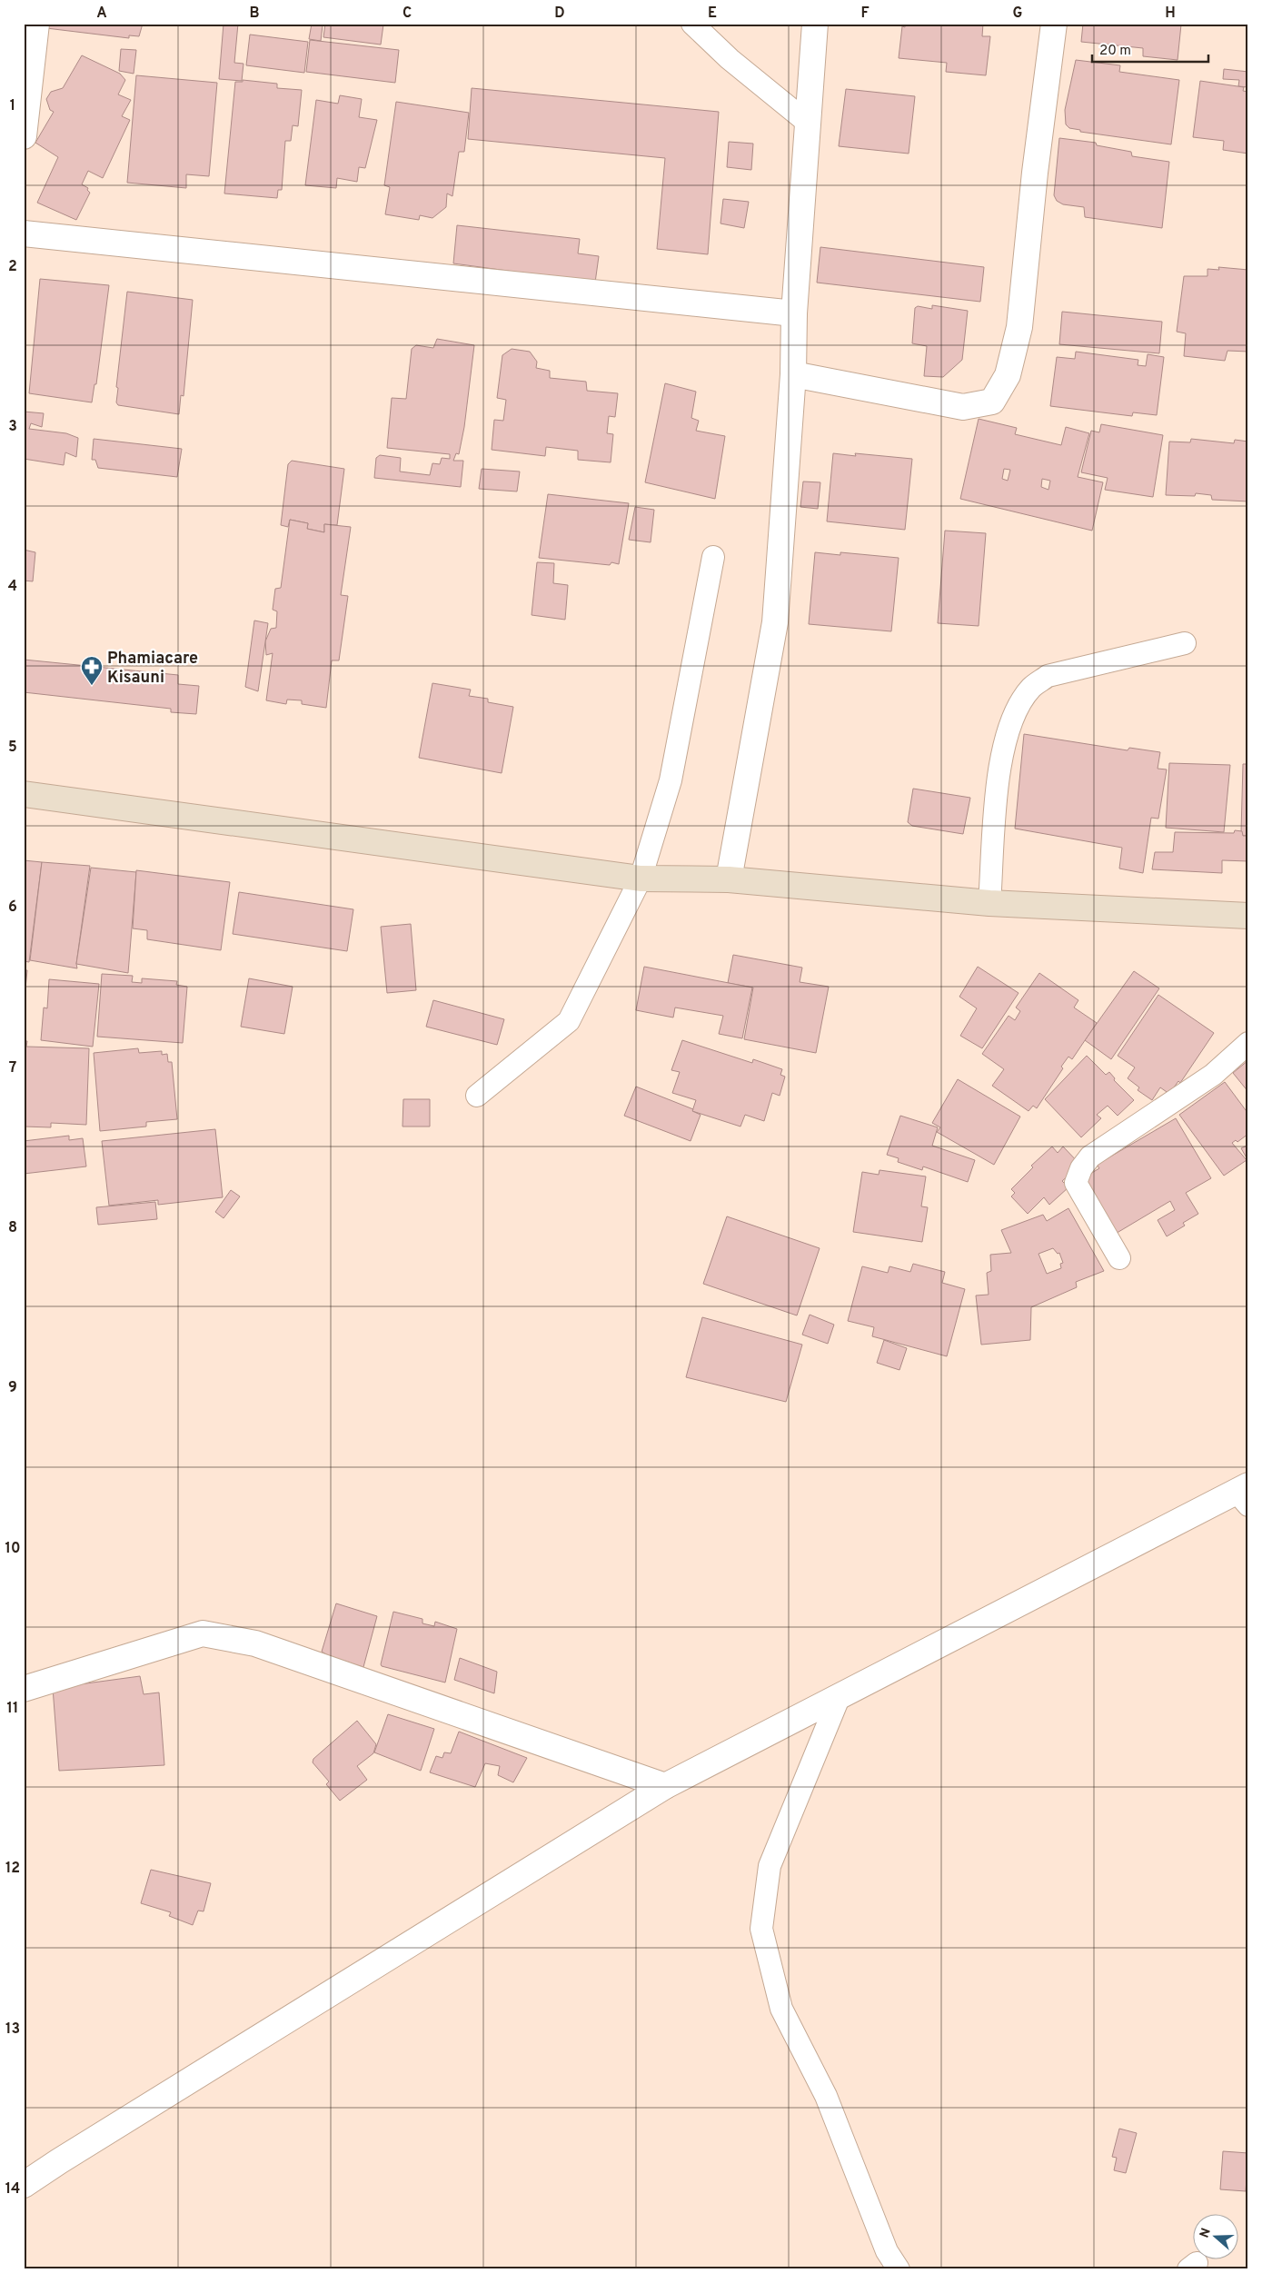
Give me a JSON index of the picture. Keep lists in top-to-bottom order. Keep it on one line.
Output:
{"places":{"pharmacy":["Phamiacare Kisauni"]},"scale_bar":"20 m","north":"left","grid":{"columns":["A","B","C","D","E","F","G","H"],"rows":["1","2","3","4","5","6","7","8","9","10","11","12","13","14"]}}
